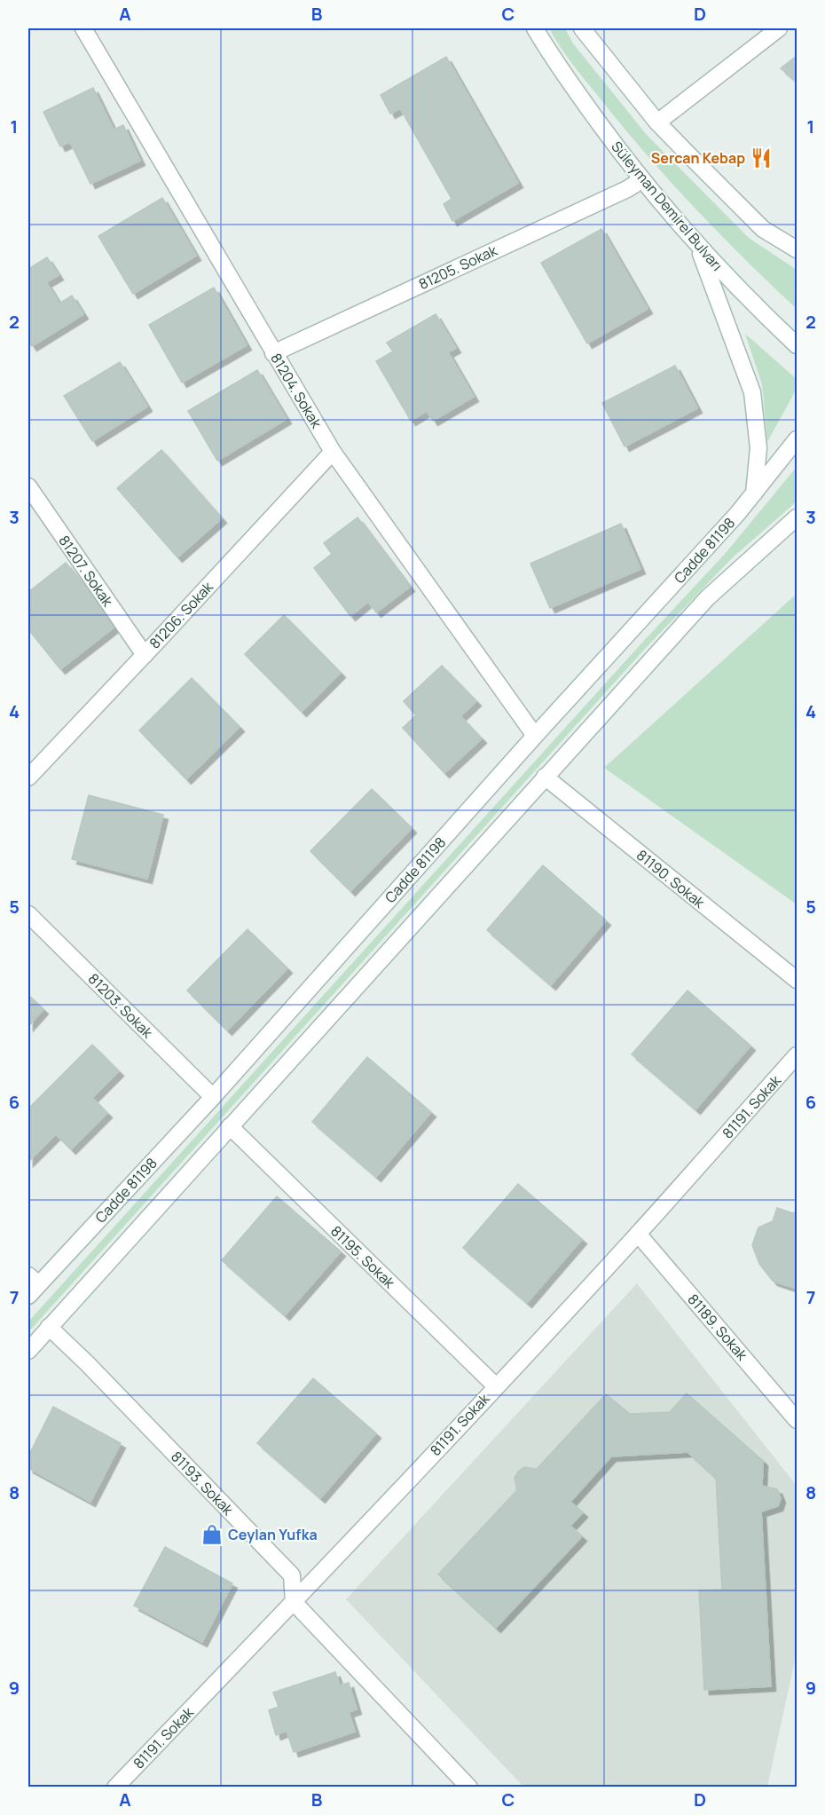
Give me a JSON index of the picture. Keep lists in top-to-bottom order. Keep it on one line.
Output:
{"streets":{"street":["Süleyman Demirel Bulvarı","81205. Sokak","81204. Sokak","Cadde 81198","81207. Sokak","81206. Sokak","81190. Sokak","81203. Sokak","81191. Sokak","81195. Sokak","81189. Sokak","81193. Sokak"]},"crossings":[["Süleyman Demirel Bulvarı","81205. Sokak"],["81205. Sokak","81204. Sokak"],["81204. Sokak","Cadde 81198"],["81204. Sokak","81206. Sokak"],["Cadde 81198","81203. Sokak"],["81207. Sokak","81206. Sokak"],["81191. Sokak","81195. Sokak"],["81191. Sokak","81189. Sokak"],["81191. Sokak","81193. Sokak"]],"places":{"restaurant":["Sercan Kebap"],"shop":["Ceylan Yufka"]},"grid":{"columns":["A","B","C","D"],"rows":["1","2","3","4","5","6","7","8","9"]}}
